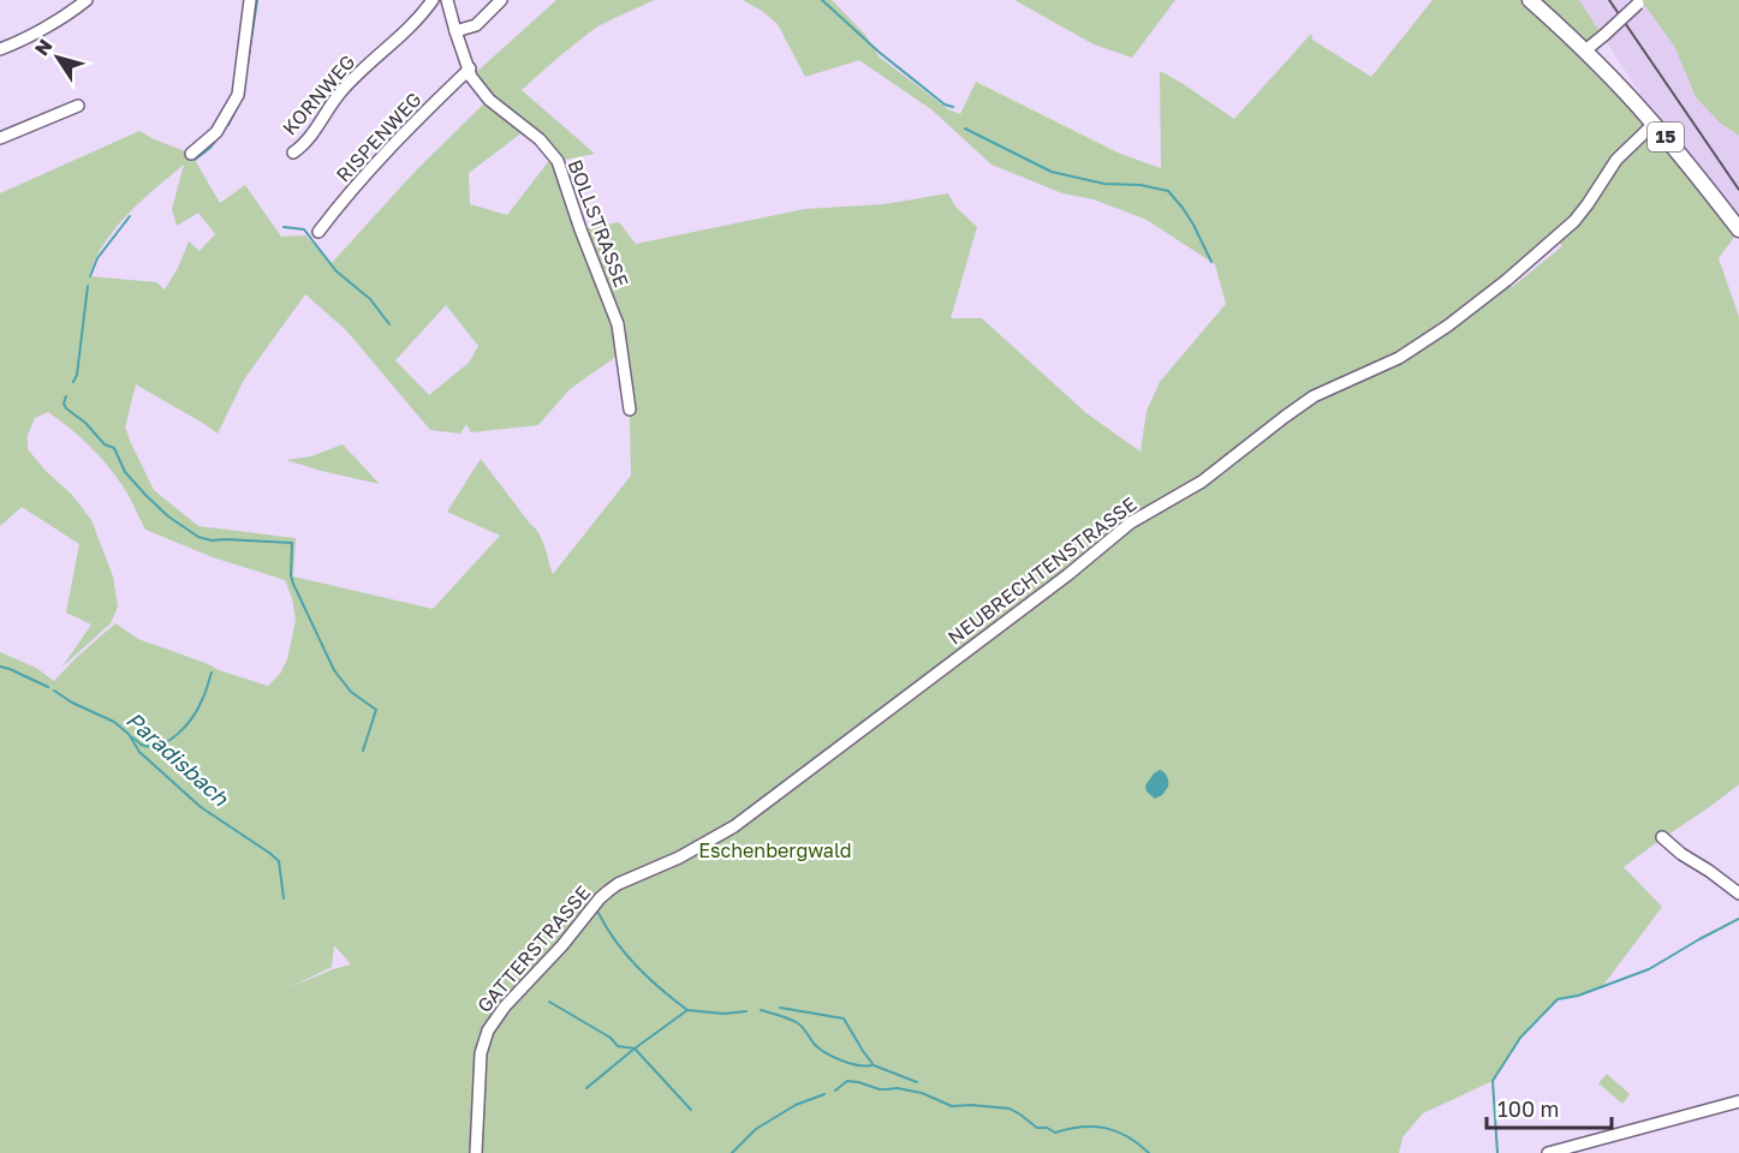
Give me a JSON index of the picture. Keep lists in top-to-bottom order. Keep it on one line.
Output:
{"streets":{"main road":["15"],"street":["KORNWEG","RISPENWEG","BOLLSTRASSE","NEUBRECHTENSTRASSE","GATTERSTRASSE"]},"crossings":[["RISPENWEG","BOLLSTRASSE"],["15","NEUBRECHTENSTRASSE"],["NEUBRECHTENSTRASSE","GATTERSTRASSE"]],"water":["Paradisbach"],"parks":["Eschenbergwald"],"scale_bar":"100 m","north":"top left"}
